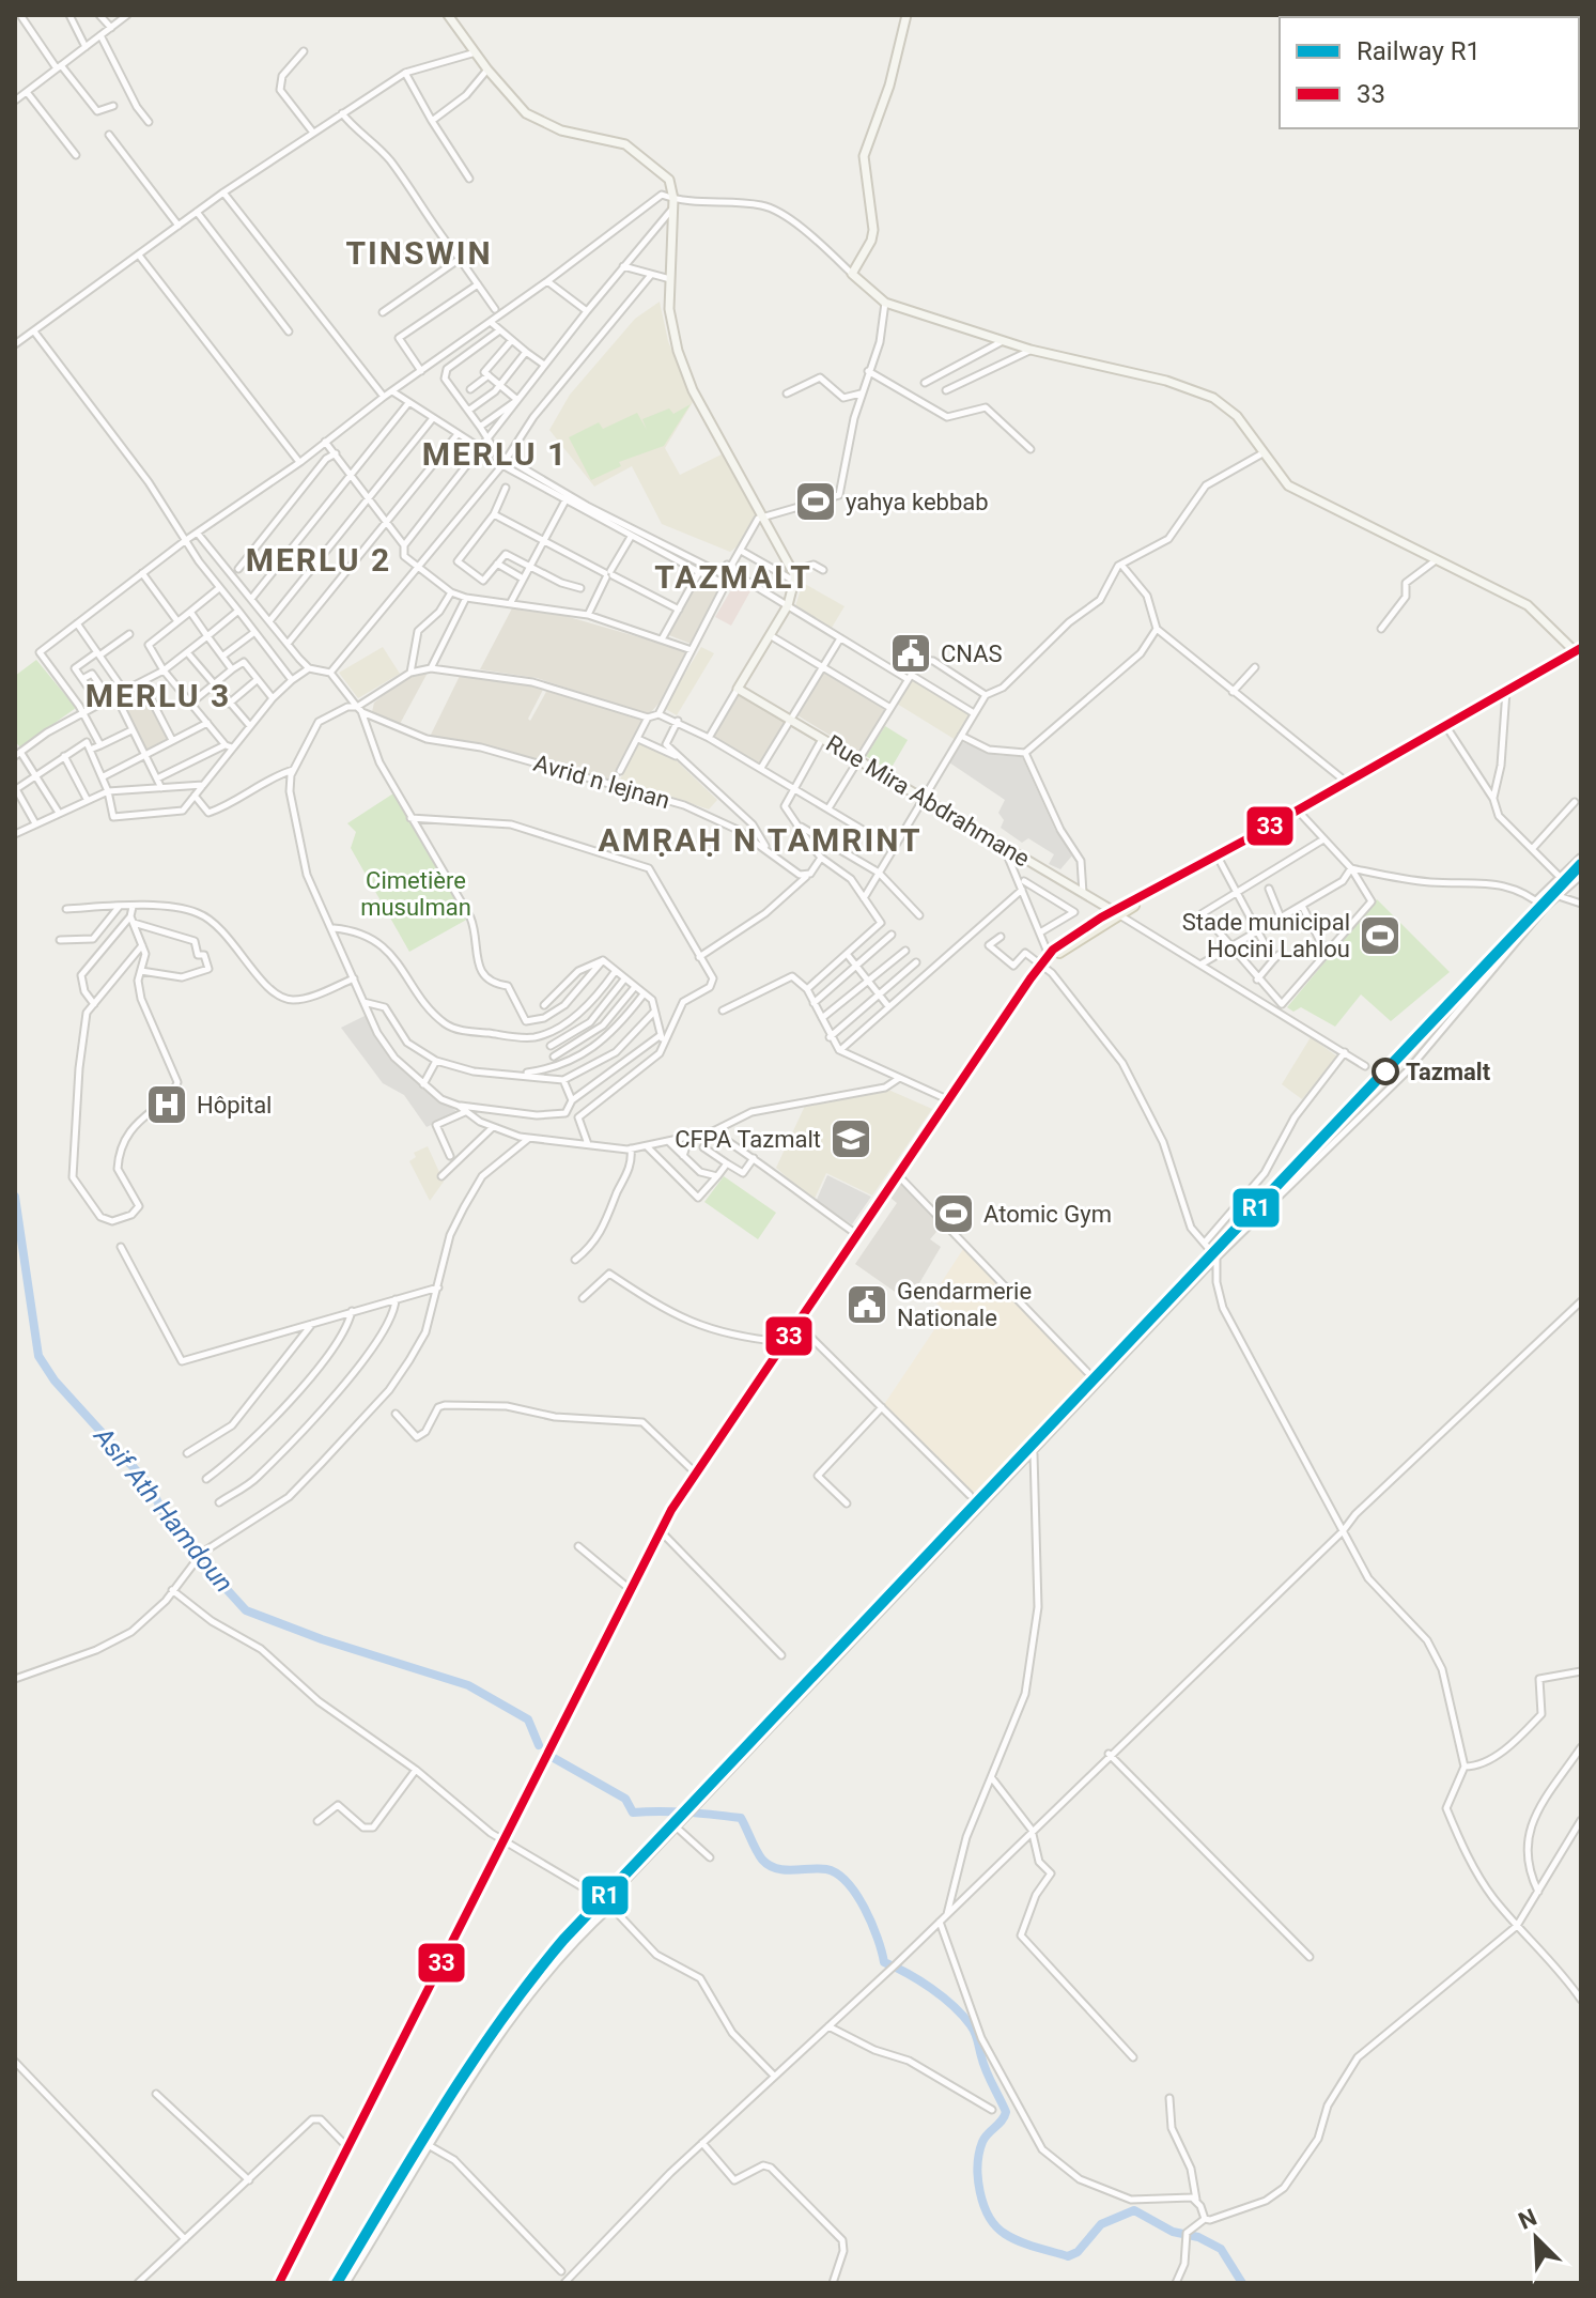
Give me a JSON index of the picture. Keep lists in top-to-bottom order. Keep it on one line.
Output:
{"streets":{"main road":["Rue Mira Abdrahmane"],"street":["Avrid n lejnan"]},"districts":["TINSWIN","MERLU 1","MERLU 2","TAZMALT","MERLU 3","AMṚAḤ N TAMRINT"],"water":["Asif Ath Hamdoun"],"parks":["Cimetière musulman"],"places":{"sports":["yahya kebbab","Stade municipal Hocini Lahlou","Atomic Gym"],"public building":["CNAS","Gendarmerie Nationale"],"other":["Tazmalt"],"hospital":["Hôpital"],"school or university":["CFPA Tazmalt"]},"lines":["transit line 33","rail line R1"],"legend":["Railway R1","33"],"north":"top left"}
